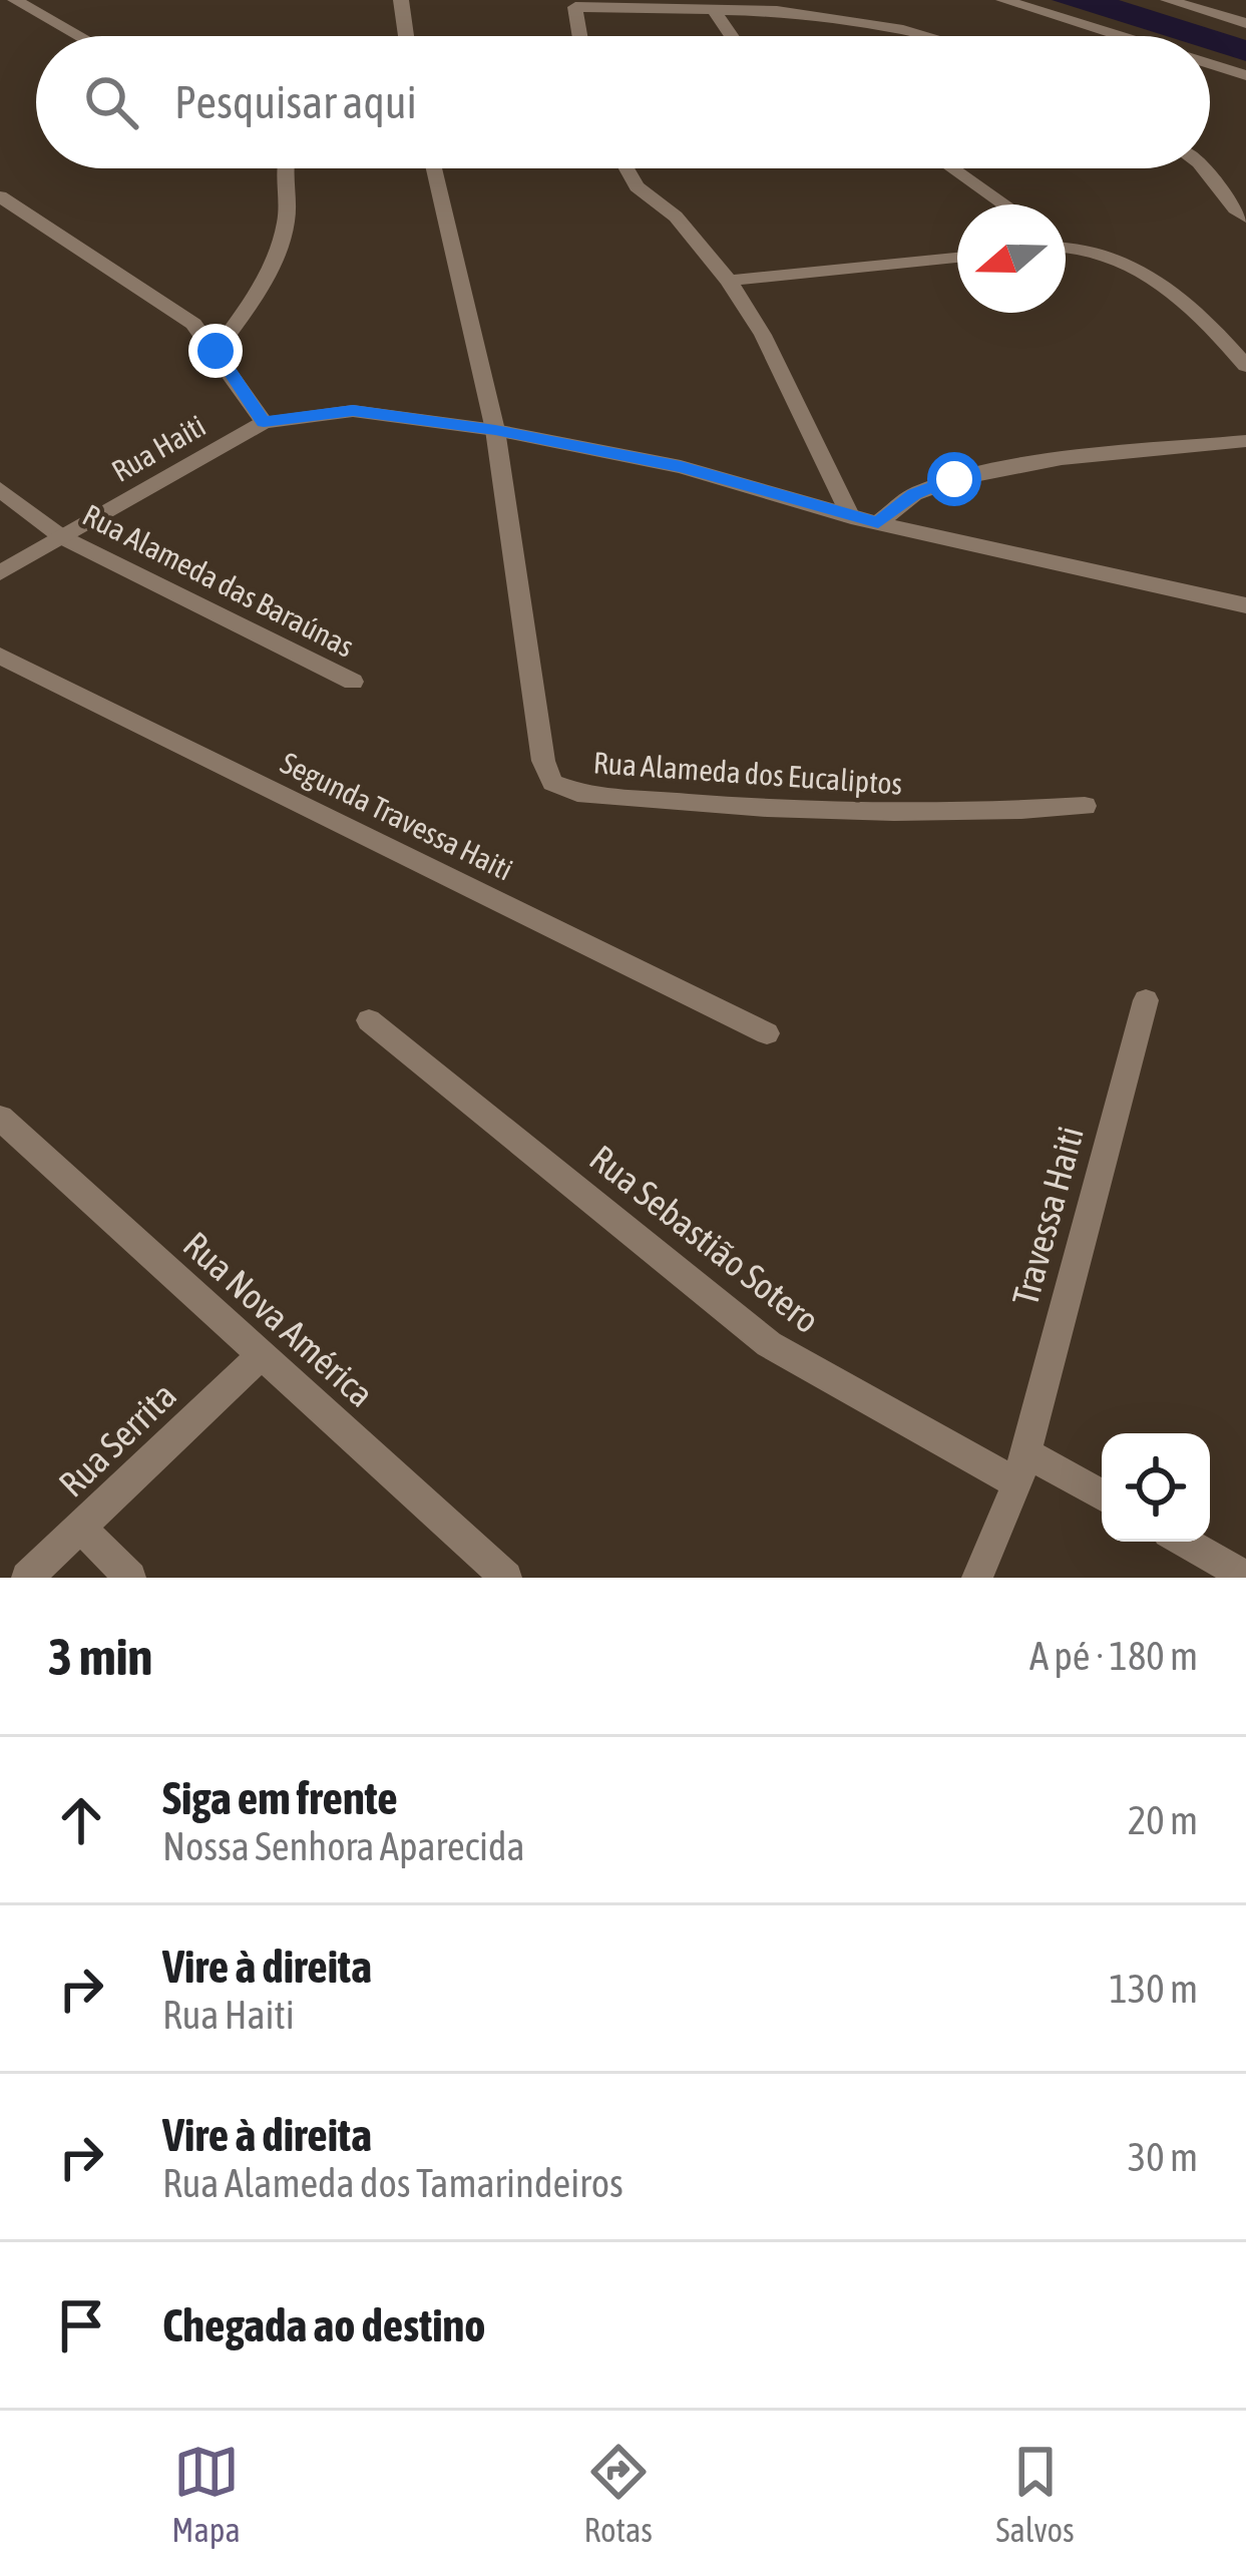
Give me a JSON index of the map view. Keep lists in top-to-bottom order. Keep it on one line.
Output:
{"streets":{"street":["Rua Haiti","Rua Alameda das Baraúnas","Rua Alameda dos Eucaliptos","Segunda Travessa Haiti","Travessa Haiti","Rua Sebastião Sotero","Rua Nova América","Rua Serrita"]},"crossings":[["Rua Haiti","Rua Alameda das Baraúnas"],["Rua Haiti","Rua Alameda dos Eucaliptos"],["Travessa Haiti","Rua Sebastião Sotero"],["Rua Nova América","Rua Serrita"]],"north":"left","page":{"search":"Pesquisar aqui","heading":["3 min","A pé · 180 m"],"list":[["Siga em frente","Nossa Senhora Aparecida","20 m"],["Vire à direita","Rua Haiti","130 m"],["Vire à direita","Rua Alameda dos Tamarindeiros","30 m"],"Chegada ao destino"],"nav":["Mapa","Rotas","Salvos"]}}
